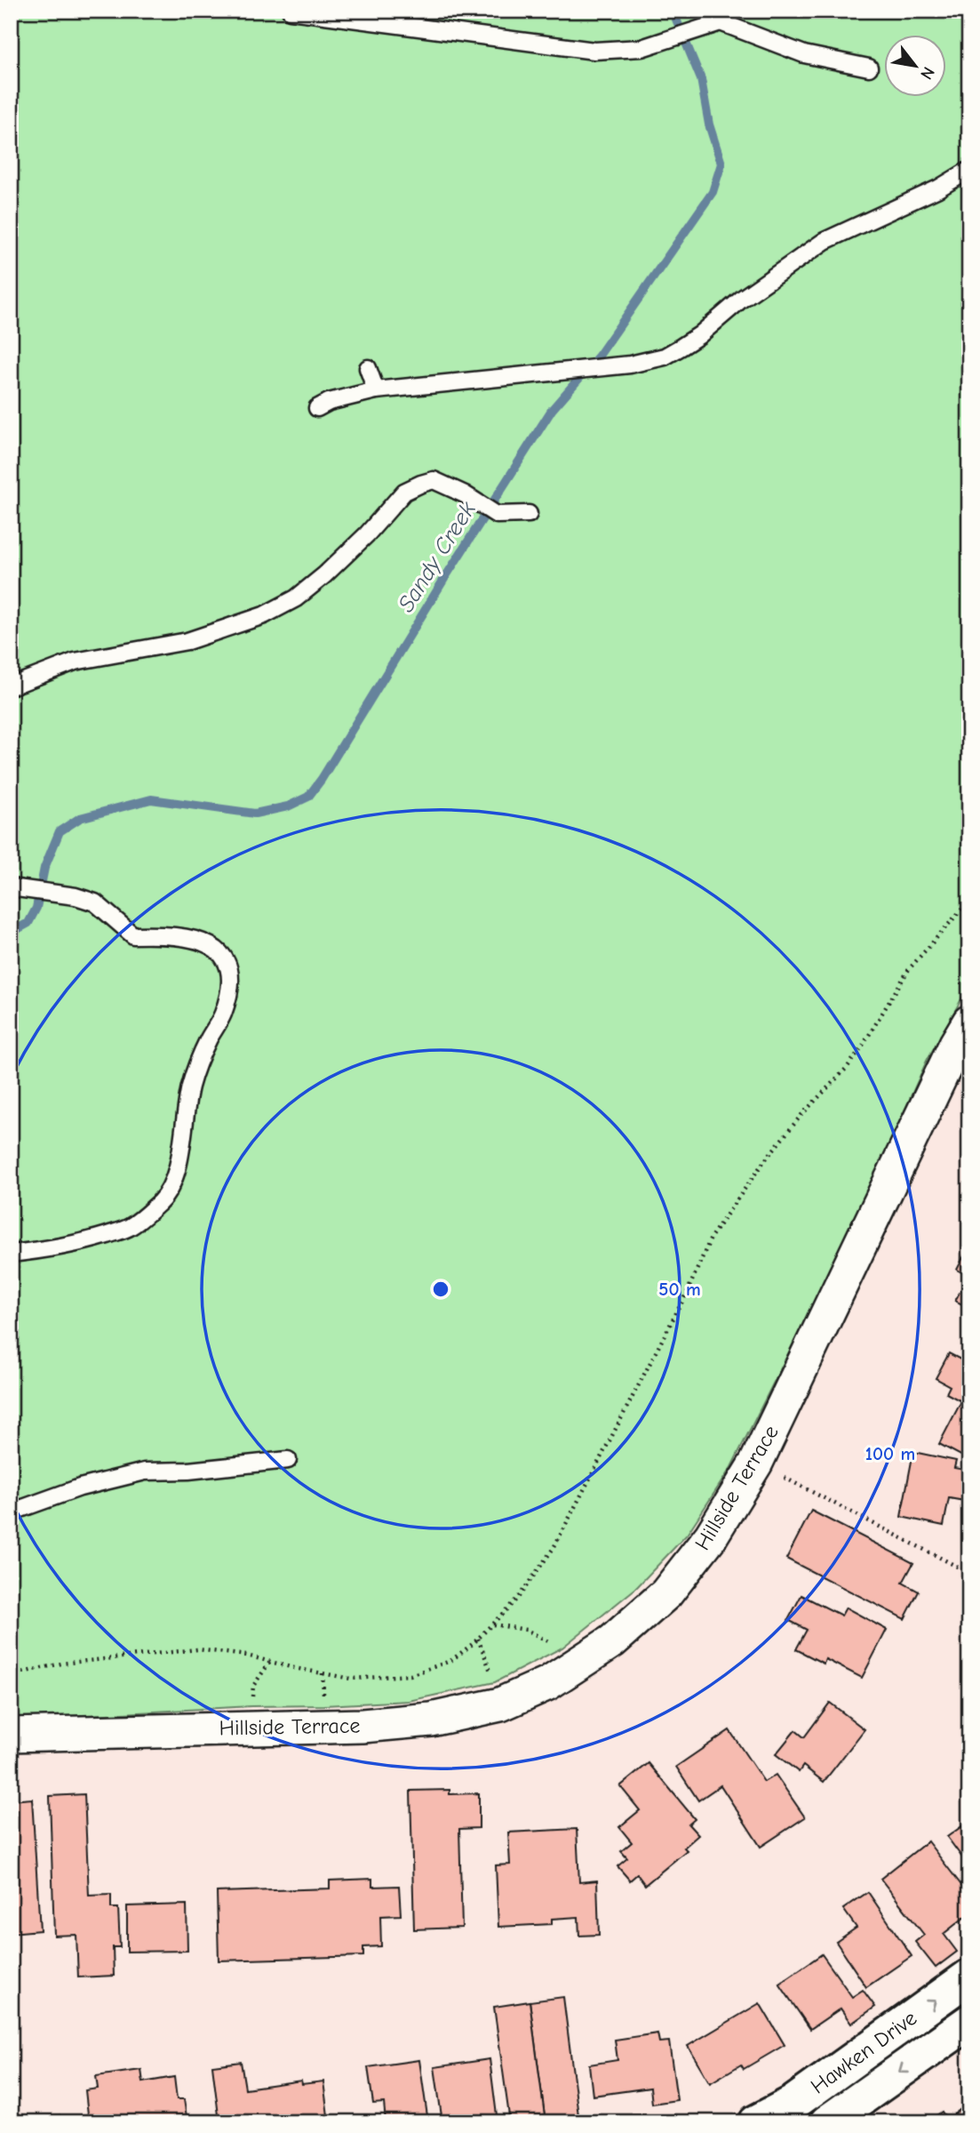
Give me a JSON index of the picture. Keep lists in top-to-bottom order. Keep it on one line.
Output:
{"streets":{"main road":["Hawken Drive"],"street":["Hillside Terrace"]},"water":["Sandy Creek"],"north":"bottom right","rings":["50 m","100 m"]}
